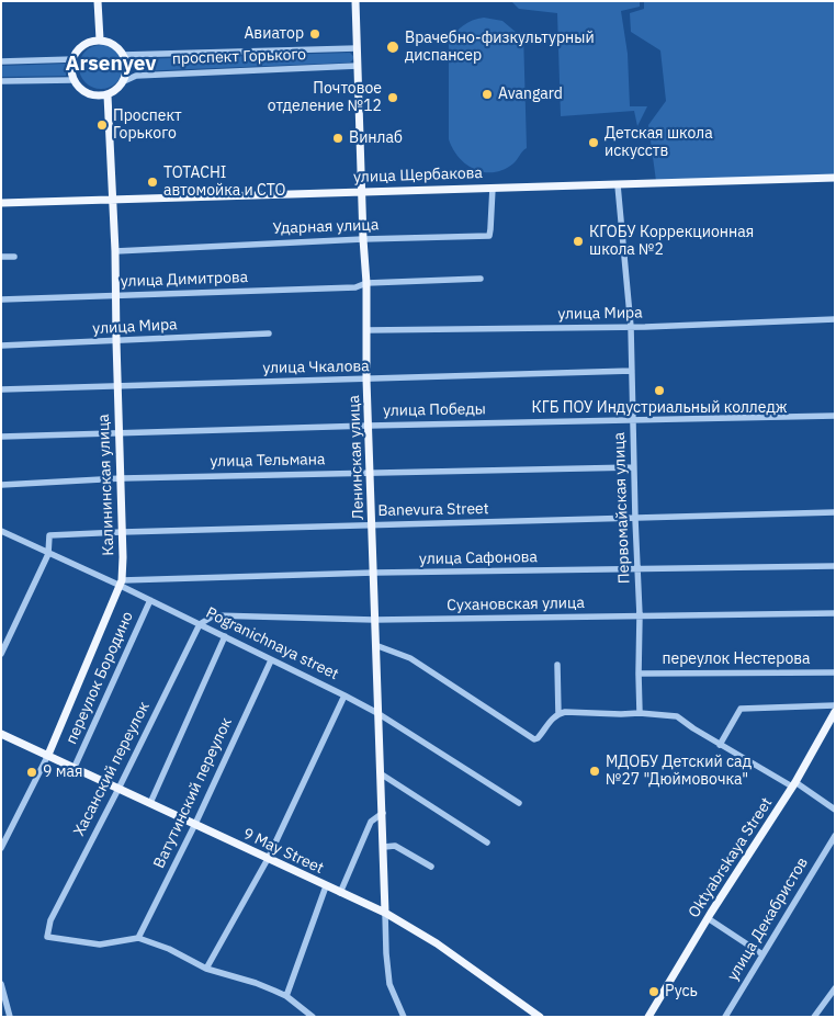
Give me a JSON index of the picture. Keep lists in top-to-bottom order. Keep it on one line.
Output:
{"streets":{"main road":["проспект Горького","улица Щербакова","Ленинская улица","Калининская улица","9 May Street","Oktyabrskaya Street"],"street":["Ударная улица","улица Димитрова","улица Мира","улица Чкалова","улица Победы","улица Тельмана","Первомайская улица","Banevura Street","улица Сафонова","Сухановская улица","Pogranichnaya street","переулок Нестерова","переулок Бородино","Хасанский переулок","Ватутинский переулок","улица Декабристов"]},"crossings":[["проспект Горького","Ленинская улица"],["проспект Горького","Калининская улица"],["улица Щербакова","Ударная улица"],["улица Щербакова","Ленинская улица"],["улица Щербакова","Калининская улица"],["улица Щербакова","Первомайская улица"],["Ударная улица","Ленинская улица"],["Ударная улица","Калининская улица"],["улица Димитрова","Ленинская улица"],["улица Димитрова","Калининская улица"],["улица Мира","Ленинская улица"],["улица Мира","Калининская улица"],["улица Мира","Первомайская улица"],["улица Чкалова","Ленинская улица"],["улица Чкалова","Калининская улица"],["улица Чкалова","Первомайская улица"],["улица Победы","Ленинская улица"],["улица Победы","Калининская улица"],["улица Победы","Первомайская улица"],["Ленинская улица","улица Тельмана"],["Ленинская улица","Banevura Street"],["Ленинская улица","улица Сафонова"],["Ленинская улица","Сухановская улица"],["Ленинская улица","Pogranichnaya street"],["Ленинская улица","9 May Street"],["улица Тельмана","Калининская улица"],["улица Тельмана","Первомайская улица"],["Калининская улица","Banevura Street"],["Калининская улица","улица Сафонова"],["Калининская улица","Pogranichnaya street"],["Калининская улица","9 May Street"],["Первомайская улица","Banevura Street"],["Первомайская улица","улица Сафонова"],["Первомайская улица","Сухановская улица"],["Первомайская улица","переулок Нестерова"],["Banevura Street","Pogranichnaya street"],["улица Сафонова","Pogranichnaya street"],["Сухановская улица","Pogranichnaya street"],["Сухановская улица","Хасанский переулок"],["Pogranichnaya street","переулок Бородино"],["Pogranichnaya street","Хасанский переулок"],["Pogranichnaya street","Ватутинский переулок"],["переулок Бородино","9 May Street"],["Хасанский переулок","Ватутинский переулок"],["Хасанский переулок","9 May Street"],["Ватутинский переулок","9 May Street"]],"districts":["Arsenyev"],"places":["Авиатор","Врачебно-физкультурный диспансер","Avangard","Почтовое отделение №12","Проспект Горького","Винлаб","Детская школа искусств","TOTACHI автомойка и СТО","КГОБУ Коррекционная школа №2","КГБ ПОУ Индустриальный колледж","МДОБУ Детский сад №27 \"Дюймовочка\"","9 мая","Русь"]}
